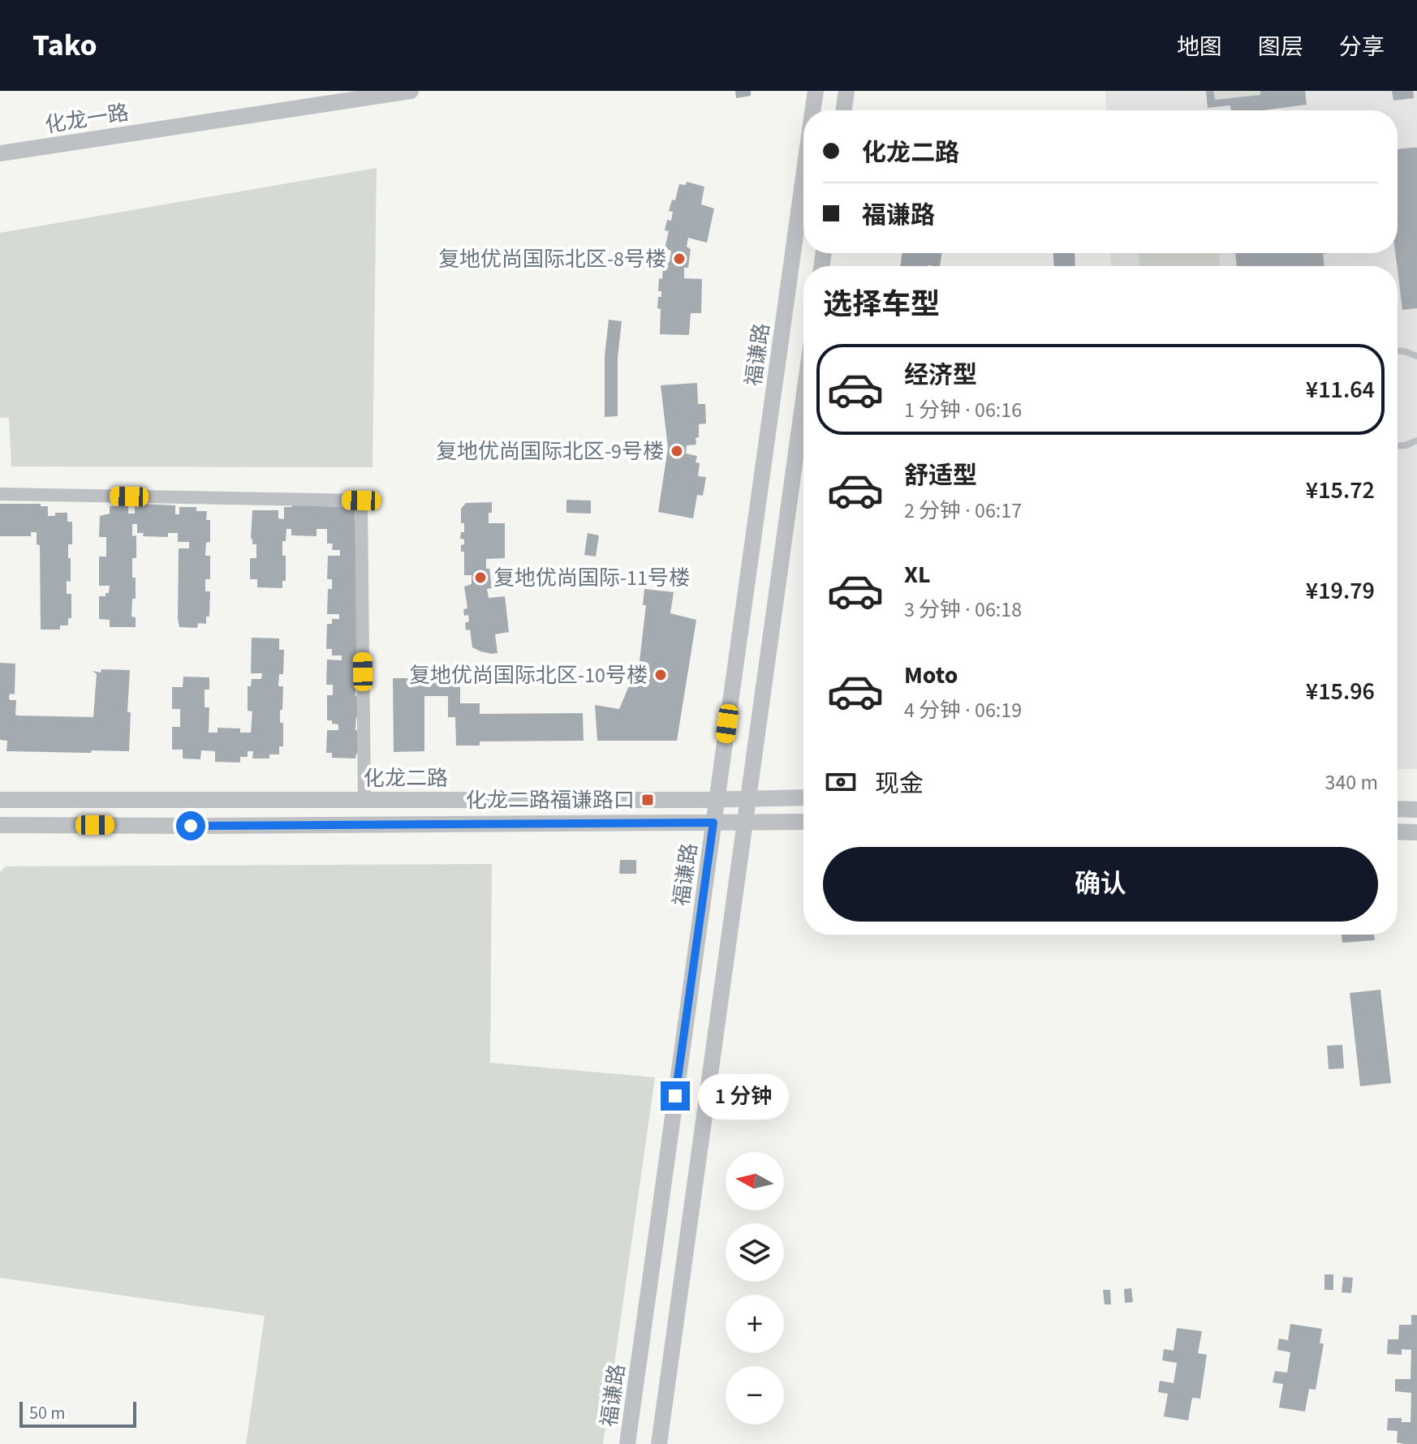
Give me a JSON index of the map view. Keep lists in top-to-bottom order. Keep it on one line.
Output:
{"streets":{"street":["化龙一路","福谦路","化龙二路"]},"crossings":[["福谦路","化龙二路"]],"places":{"other":["复地优尚国际北区-8号楼","复地优尚国际北区-9号楼","复地优尚国际-11号楼","复地优尚国际北区-10号楼"],"transit":["化龙二路福谦路口"]},"scale_bar":"50 m","north":"left","page":{"header":"Tako","nav":["地图","图层","分享"],"banner":["化龙二路","福谦路"],"heading":"选择车型","list":[{"name":"经济型","note":"1 分钟 · 06:16","value":"¥11.64"},{"name":"舒适型","note":"2 分钟 · 06:17","value":"¥15.72"},{"name":"XL","note":"3 分钟 · 06:18","value":"¥19.79"},{"name":"Moto","note":"4 分钟 · 06:19","value":"¥15.96"}],"pay":["现金","340 m"],"buttons":"确认","bubble":"1 分钟","map_buttons":["+","−"],"scale":"50 m"}}
